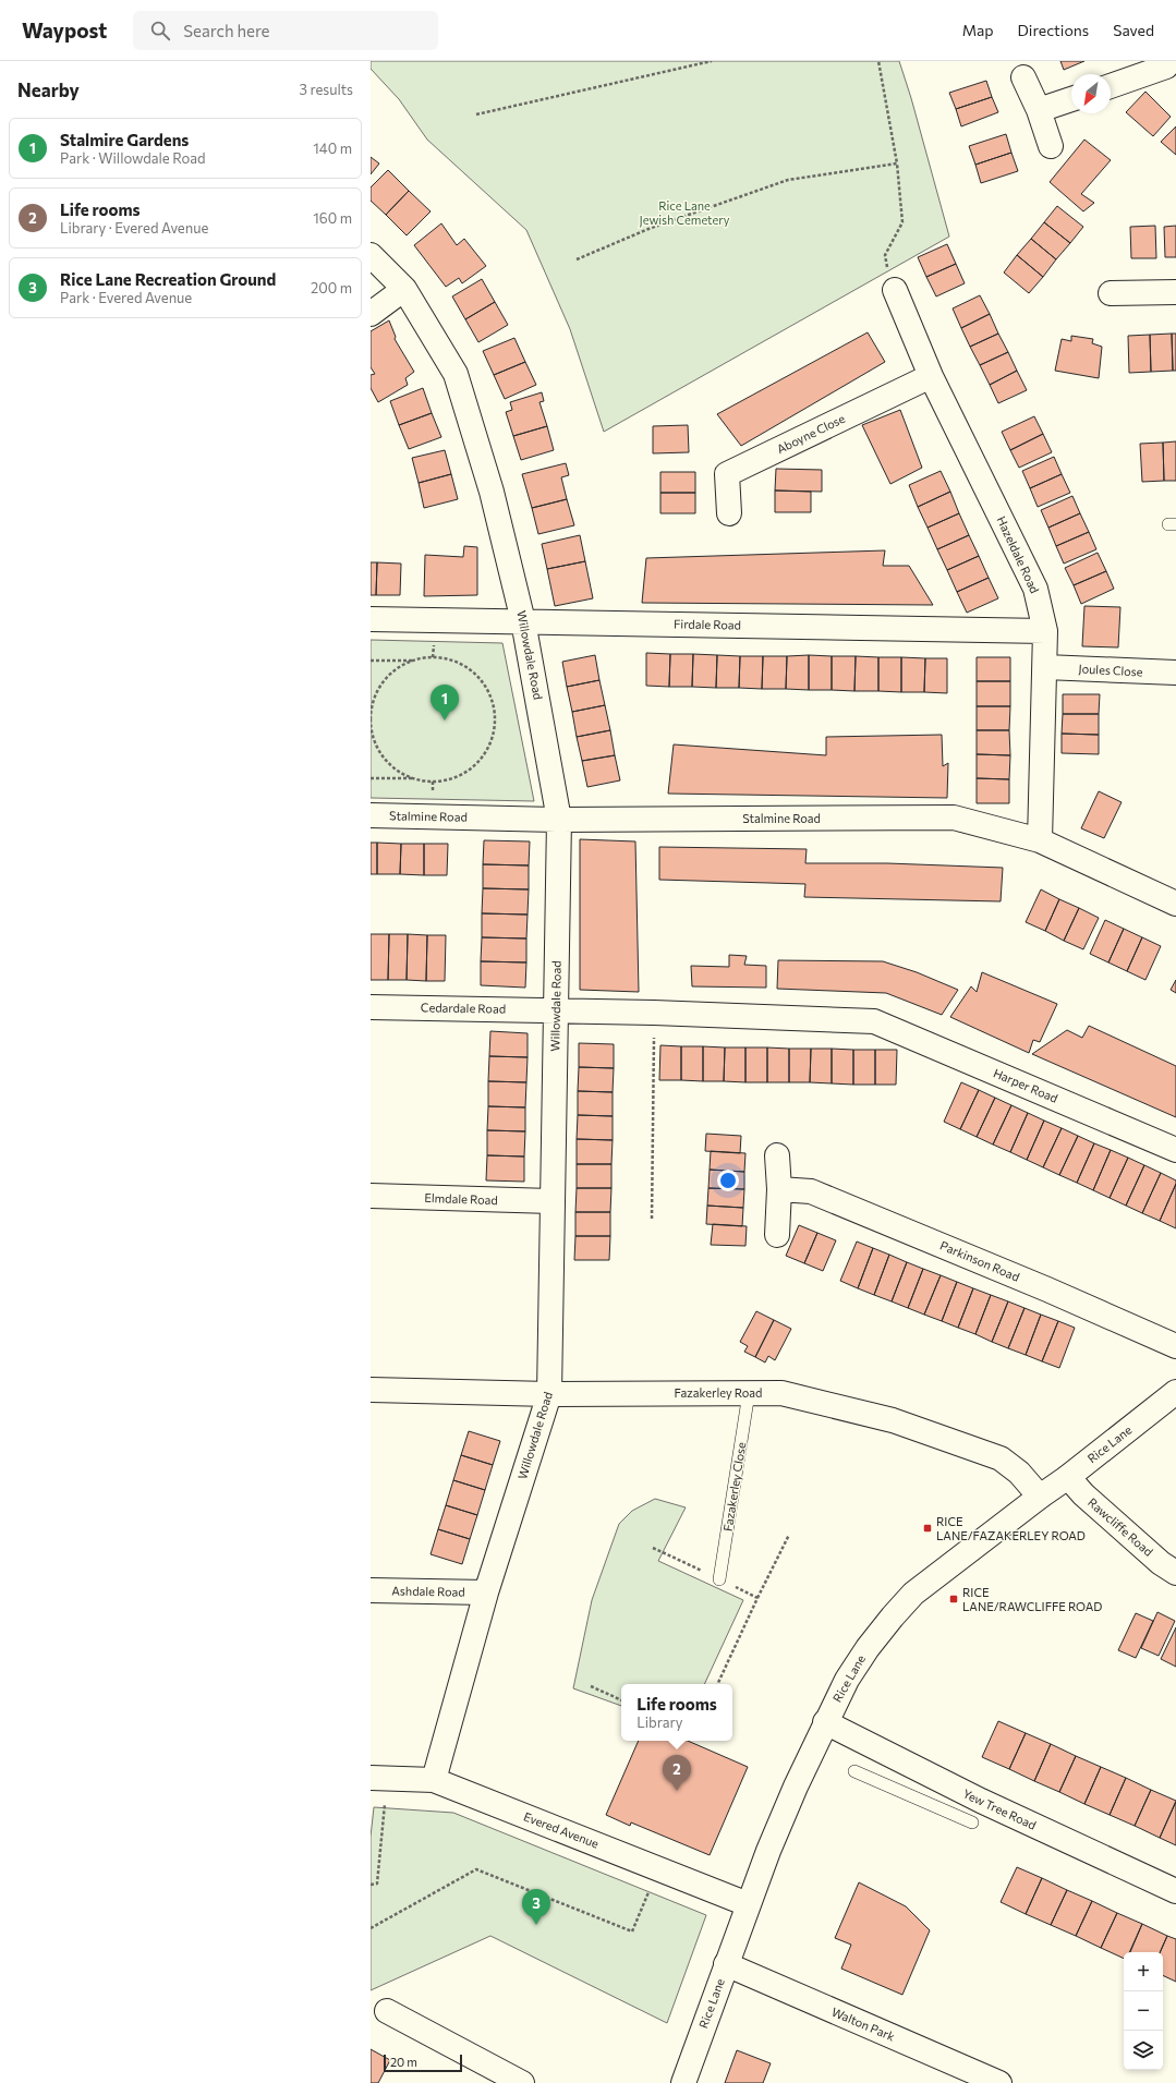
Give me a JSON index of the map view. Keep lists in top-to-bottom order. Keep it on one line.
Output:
{"streets":{"main road":["Aboyne Close","Hazeldale Road","Firdale Road","Willowdale Road","Joules Close","Stalmine Road","Cedardale Road","Harper Road","Elmdale Road","Parkinson Road","Fazakerley Road","Rice Lane","Rawcliffe Road","Ashdale Road","Yew Tree Road","Evered Avenue","Walton Park"],"lane":["Fazakerley Close"]},"crossings":[["Aboyne Close","Hazeldale Road"],["Hazeldale Road","Firdale Road"],["Hazeldale Road","Joules Close"],["Hazeldale Road","Stalmine Road"],["Firdale Road","Willowdale Road"],["Willowdale Road","Stalmine Road"],["Willowdale Road","Cedardale Road"],["Willowdale Road","Elmdale Road"],["Willowdale Road","Fazakerley Road"],["Willowdale Road","Ashdale Road"],["Willowdale Road","Evered Avenue"],["Cedardale Road","Harper Road"],["Fazakerley Road","Rice Lane"],["Fazakerley Road","Fazakerley Close"],["Rice Lane","Rawcliffe Road"],["Rice Lane","Yew Tree Road"],["Rice Lane","Evered Avenue"],["Rice Lane","Walton Park"]],"parks":["Rice Lane Jewish Cemetery"],"places":{"transit":["RICE LANE/FAZAKERLEY ROAD","RICE LANE/RAWCLIFFE ROAD"]},"scale_bar":"20 m","north":"bottom left","page":{"header":"Waypost","search":"Search here","nav":["Map","Directions","Saved"],"heading":["Nearby","3 results"],"list":[{"mark":"1","name":"Stalmire Gardens","note":"Park · Willowdale Road","value":"140 m"},{"mark":"2","name":"Life rooms","note":"Library · Evered Avenue","value":"160 m"},{"mark":"3","name":"Rice Lane Recreation Ground","note":"Park · Evered Avenue","value":"200 m"}],"pins":["1","2","3"],"popup":["Life rooms","Library"],"map_buttons":["+","−"],"scale":"20 m"}}
